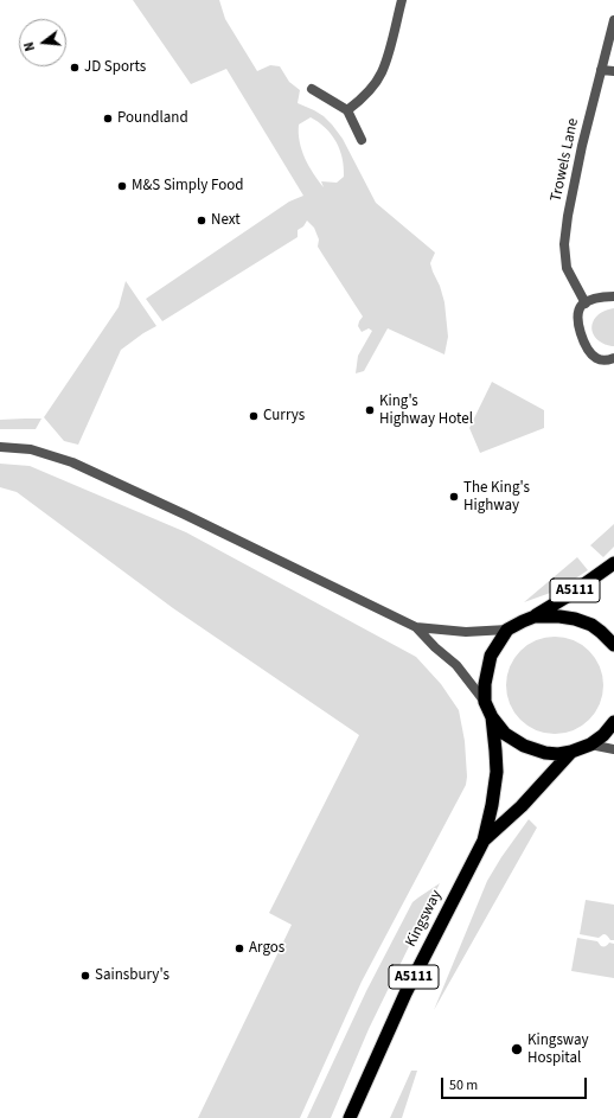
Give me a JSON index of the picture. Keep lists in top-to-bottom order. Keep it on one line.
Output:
{"streets":{"highway":["A5111","Kingsway"],"street":["Trowels Lane"]},"crossings":[["A5111","Kingsway"]],"places":["JD Sports","Poundland","M&S Simply Food","Next","King's Highway Hotel","Currys","The King's Highway","Argos","Sainsbury's","Kingsway Hospital"],"scale_bar":"50 m","north":"left"}
